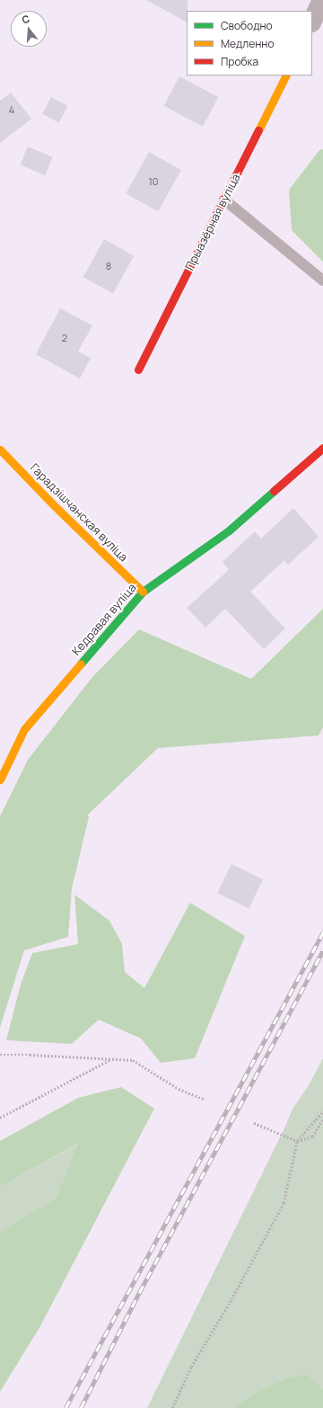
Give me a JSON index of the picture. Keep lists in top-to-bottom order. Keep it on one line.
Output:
{"streets":{"street":["Прыазёрная вуліца","Гарадзішчанская вуліца","Кедравая вуліца"]},"crossings":[["Гарадзішчанская вуліца","Кедравая вуліца"]],"house_numbers":["4","10","8","2"],"legend":["Свободно","Медленно","Пробка"],"north":"top"}
